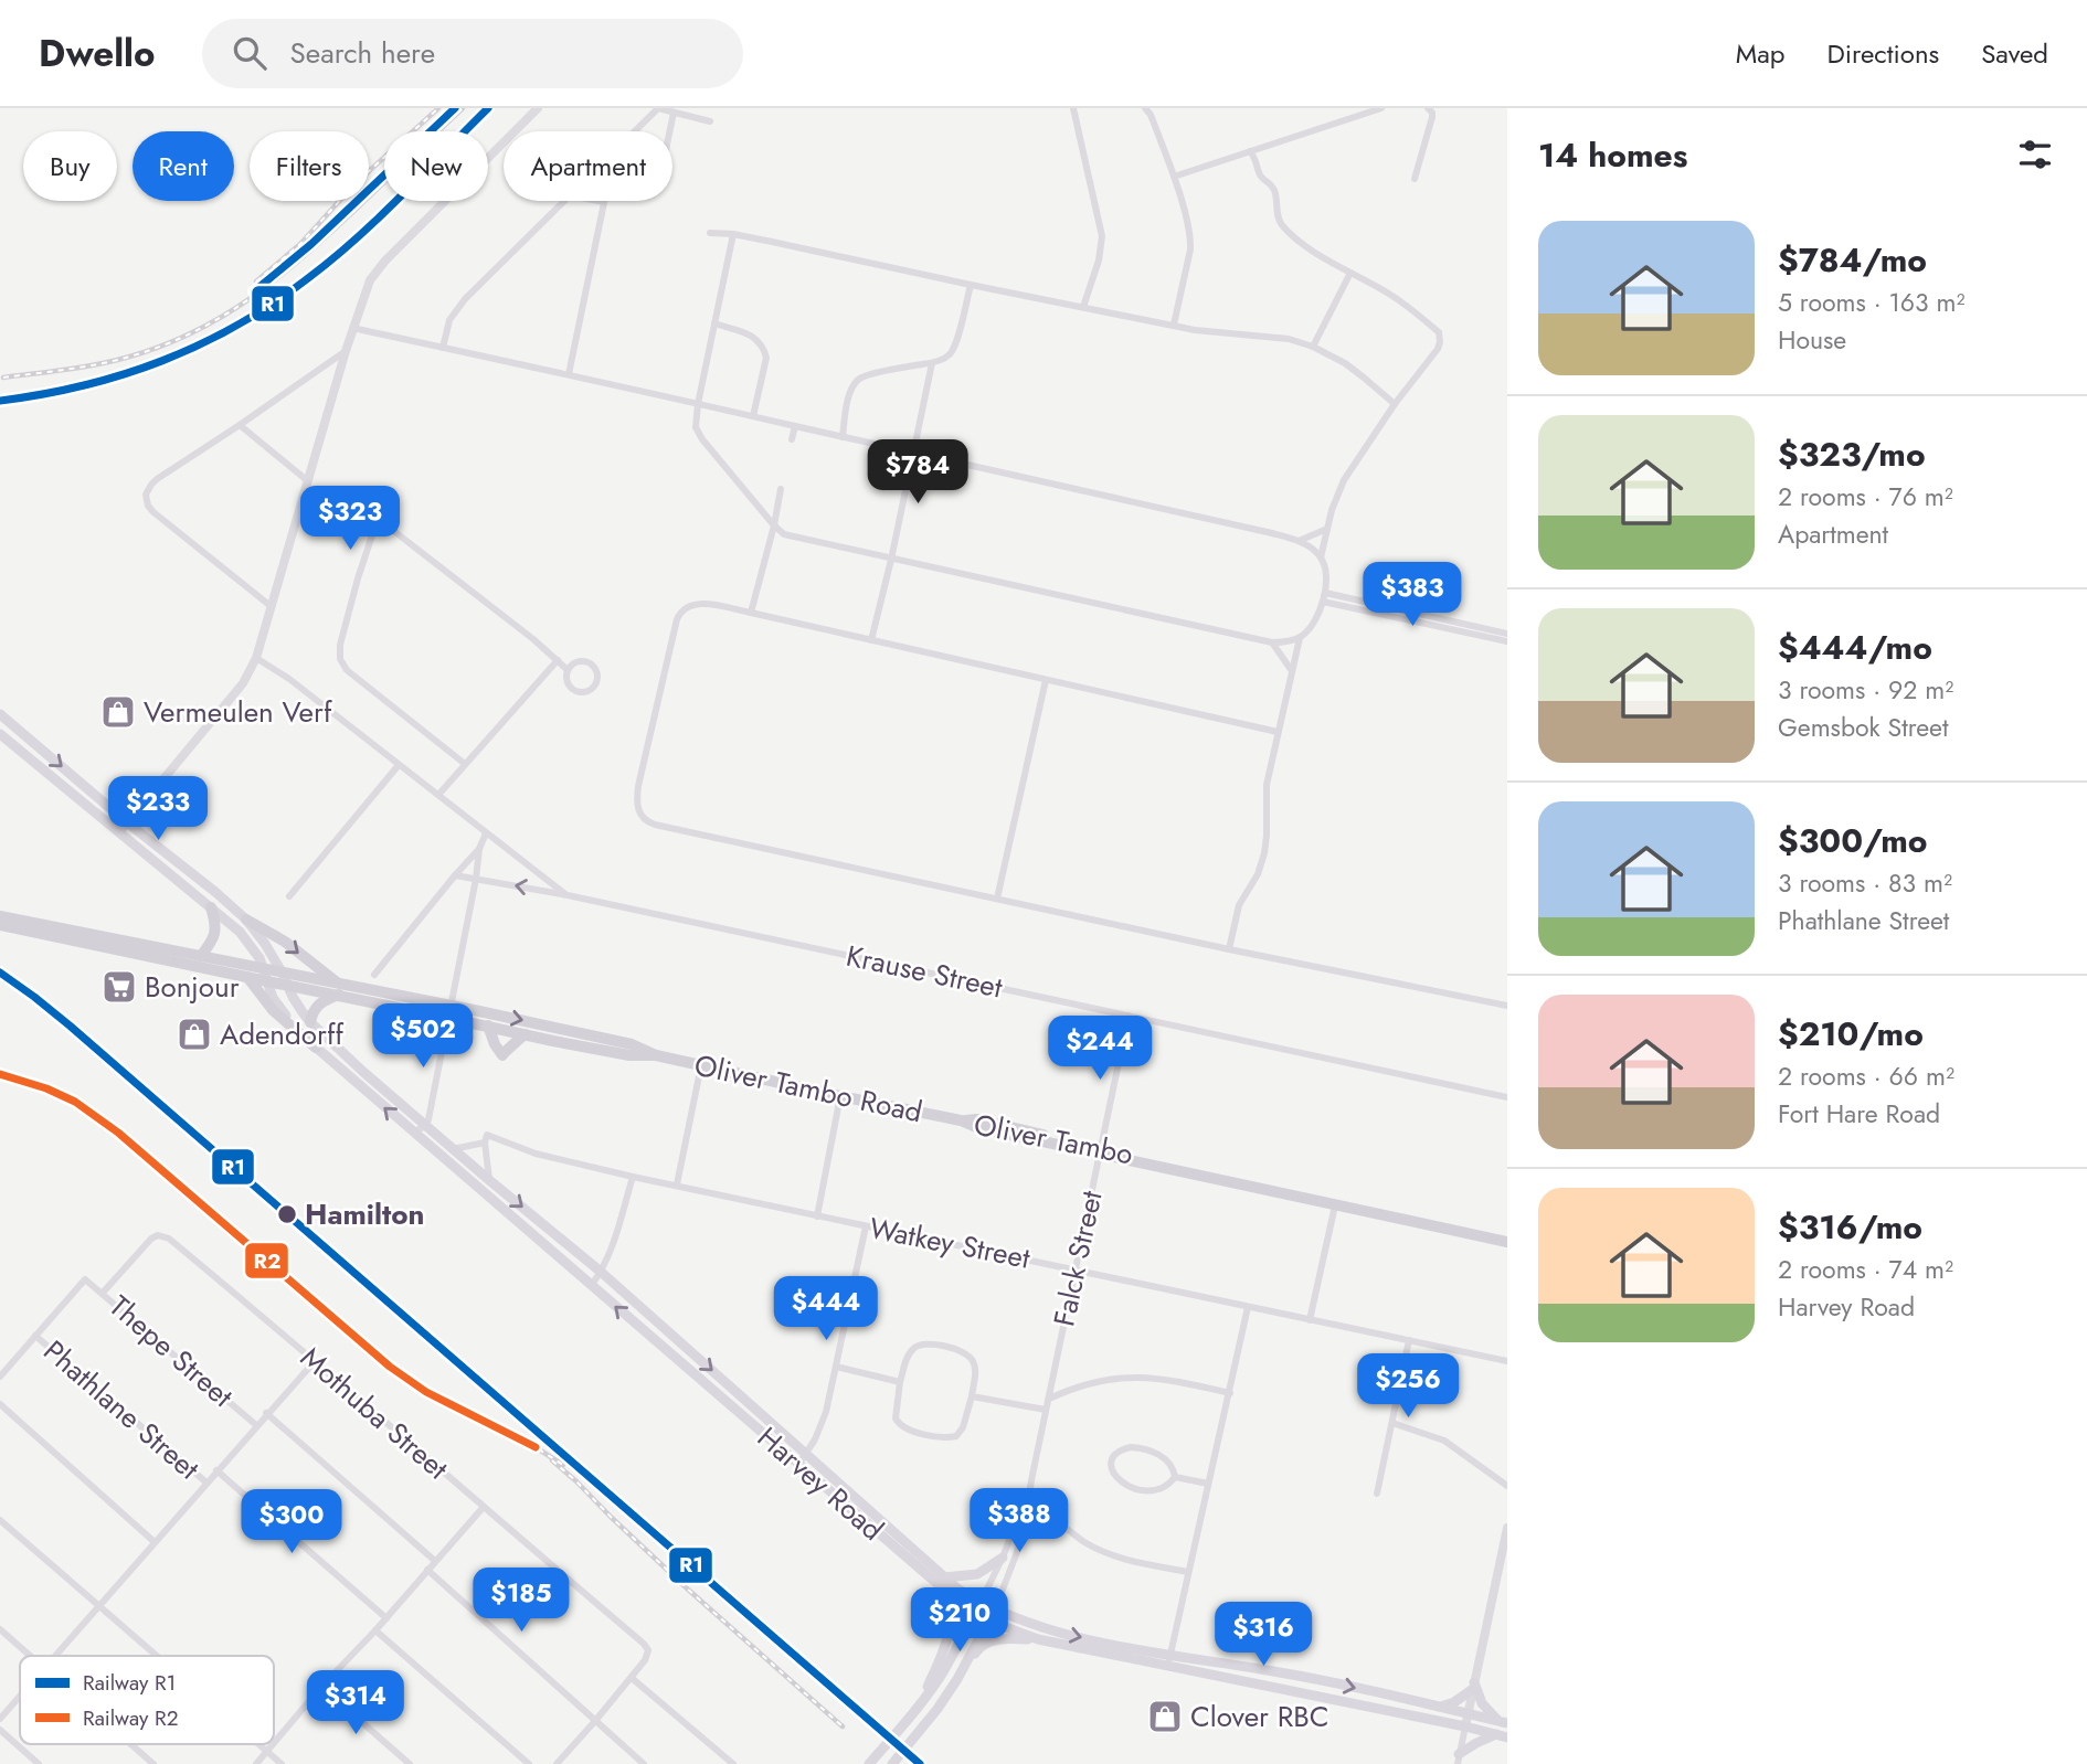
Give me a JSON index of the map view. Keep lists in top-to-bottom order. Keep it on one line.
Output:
{"streets":{"main road":["Oliver Tambo Road","Oliver Tambo","Harvey Road"],"street":["Krause Street","Watkey Street","Falck Street","Thepe Street","Phathlane Street","Mothuba Street"]},"crossings":[["Krause Street","Falck Street"],["Oliver Tambo Road","Oliver Tambo"],["Oliver Tambo Road","Harvey Road"],["Oliver Tambo","Falck Street"],["Watkey Street","Falck Street"],["Falck Street","Harvey Road"],["Thepe Street","Phathlane Street"],["Thepe Street","Mothuba Street"]],"places":{"shop":["Vermeulen Verf","Adendorff","Clover RBC"],"supermarket":["Bonjour"],"other":["Hamilton"]},"lines":["rail line R1","rail line R2"],"legend":["Railway R1","Railway R2"],"page":{"header":"Dwello","search":"Search here","nav":["Map","Directions","Saved"],"heading":"14 homes","chip":["Buy","Rent","Filters","New","Apartment"],"list":[{"name":"$784/mo","note":"5 rooms · 163 m² · House"},{"name":"$323/mo","note":"2 rooms · 76 m² · Apartment"},{"name":"$444/mo","note":"3 rooms · 92 m² · Gemsbok Street"},{"name":"$300/mo","note":"3 rooms · 83 m² · Phathlane Street"},{"name":"$210/mo","note":"2 rooms · 66 m² · Fort Hare Road"},{"name":"$316/mo","note":"2 rooms · 74 m² · Harvey Road"}],"price":["$784","$323","$383","$233","$502","$244","$444","$256","$388","$300","$185","$210","$316","$314"]}}
